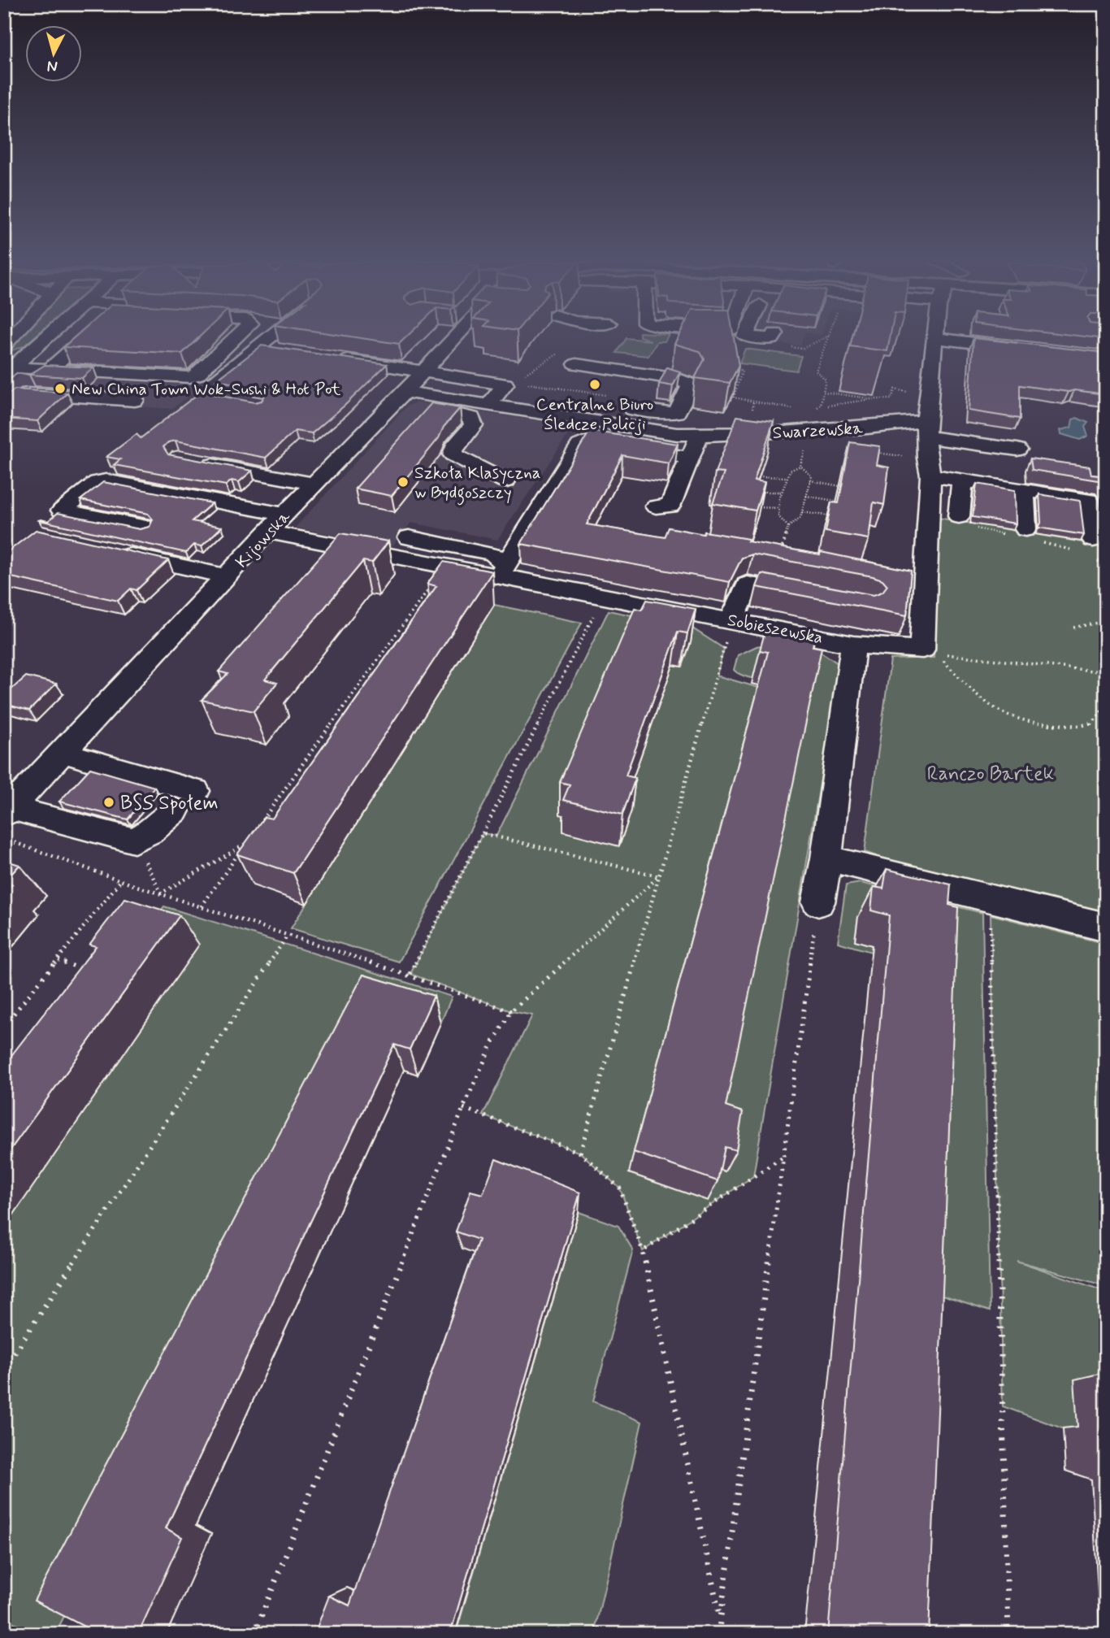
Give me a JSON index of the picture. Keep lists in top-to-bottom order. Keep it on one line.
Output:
{"streets":{"street":["Swarzewska","Kijowska","Sobieszewska"]},"crossings":[["Swarzewska","Kijowska"],["Swarzewska","Sobieszewska"],["Kijowska","Sobieszewska"]],"parks":["Ranczo Bartek"],"places":["Centralne Biuro Śledcze Policji","New China Town Wok-Sushi & Hot Pot","Szkoła Klasyczna w Bydgoszczy","BSS Społem"],"north":"bottom"}
